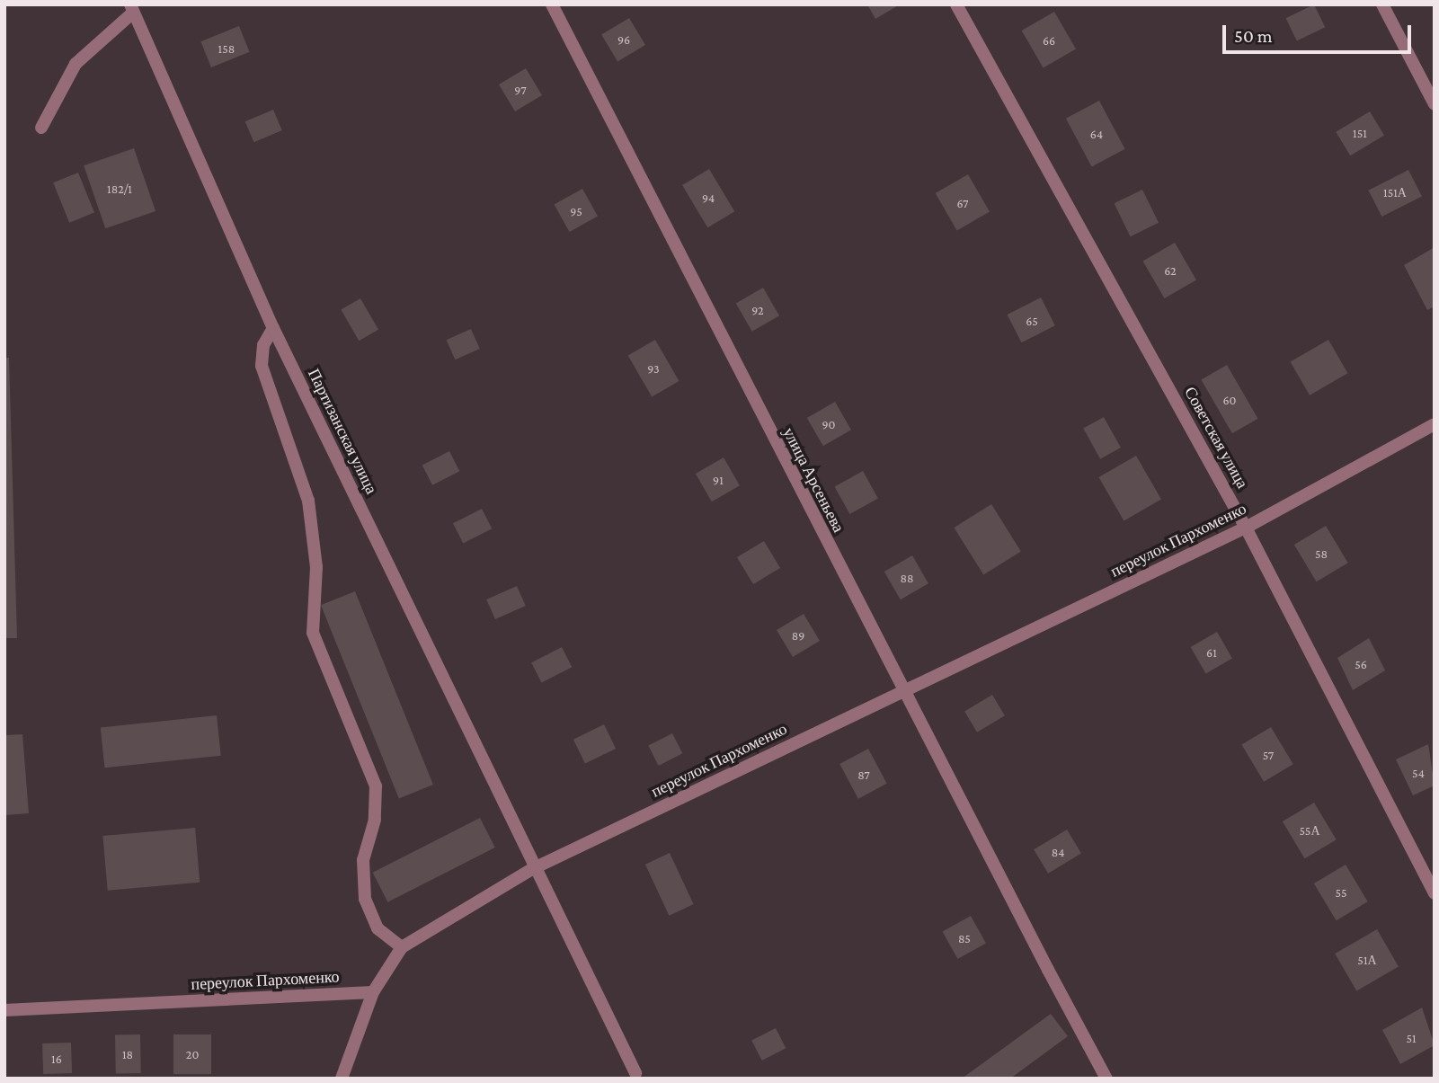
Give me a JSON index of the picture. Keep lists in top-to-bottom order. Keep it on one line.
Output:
{"streets":{"street":["Партизанская улица","Советская улица","улица Арсеньева","переулок Пархоменко"]},"crossings":[["Партизанская улица","переулок Пархоменко"],["Советская улица","переулок Пархоменко"],["улица Арсеньева","переулок Пархоменко"]],"house_numbers":["96","66","158","97","151","64","182/1","151А","94","67","95","62","92","65","93","60","90","91","58","88","89","61","56","57","54","87","55А","84","55","85","51А","51","18","20","16"],"scale_bar":"50 m"}
